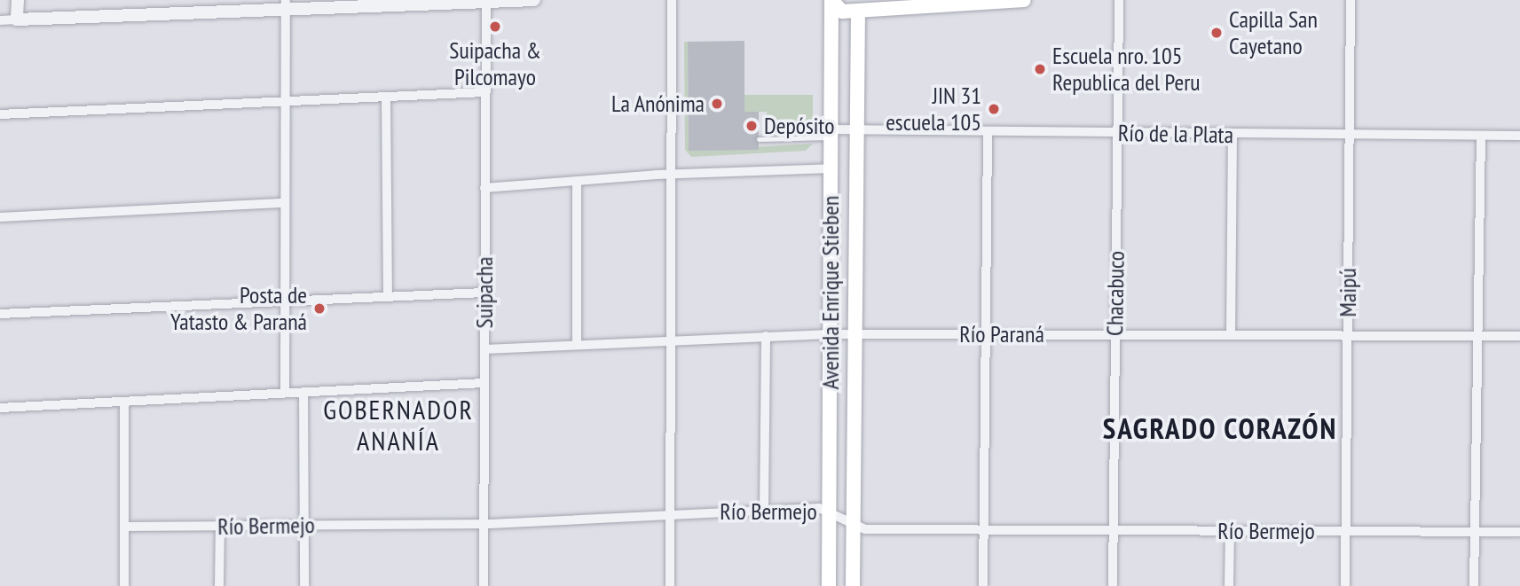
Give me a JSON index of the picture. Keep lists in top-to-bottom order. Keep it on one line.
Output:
{"streets":{"main road":["Avenida Enrique Stieben"],"street":["Río de la Plata","Suipacha","Maipú","Chacabuco","Río Paraná","Río Bermejo"]},"crossings":[["Río de la Plata","Avenida Enrique Stieben"],["Río de la Plata","Maipú"],["Río de la Plata","Chacabuco"],["Suipacha","Río Paraná"],["Suipacha","Río Bermejo"],["Avenida Enrique Stieben","Río Paraná"],["Avenida Enrique Stieben","Río Bermejo"],["Maipú","Río Paraná"],["Maipú","Río Bermejo"],["Chacabuco","Río Paraná"],["Chacabuco","Río Bermejo"]],"districts":["GOBERNADOR ANANÍA","SAGRADO CORAZÓN"],"places":["Suipacha & Pilcomayo","Capilla San Cayetano","Escuela nro. 105 Republica del Peru","La Anónima","JIN 31 escuela 105","Depósito","Posta de Yatasto & Paraná"]}
